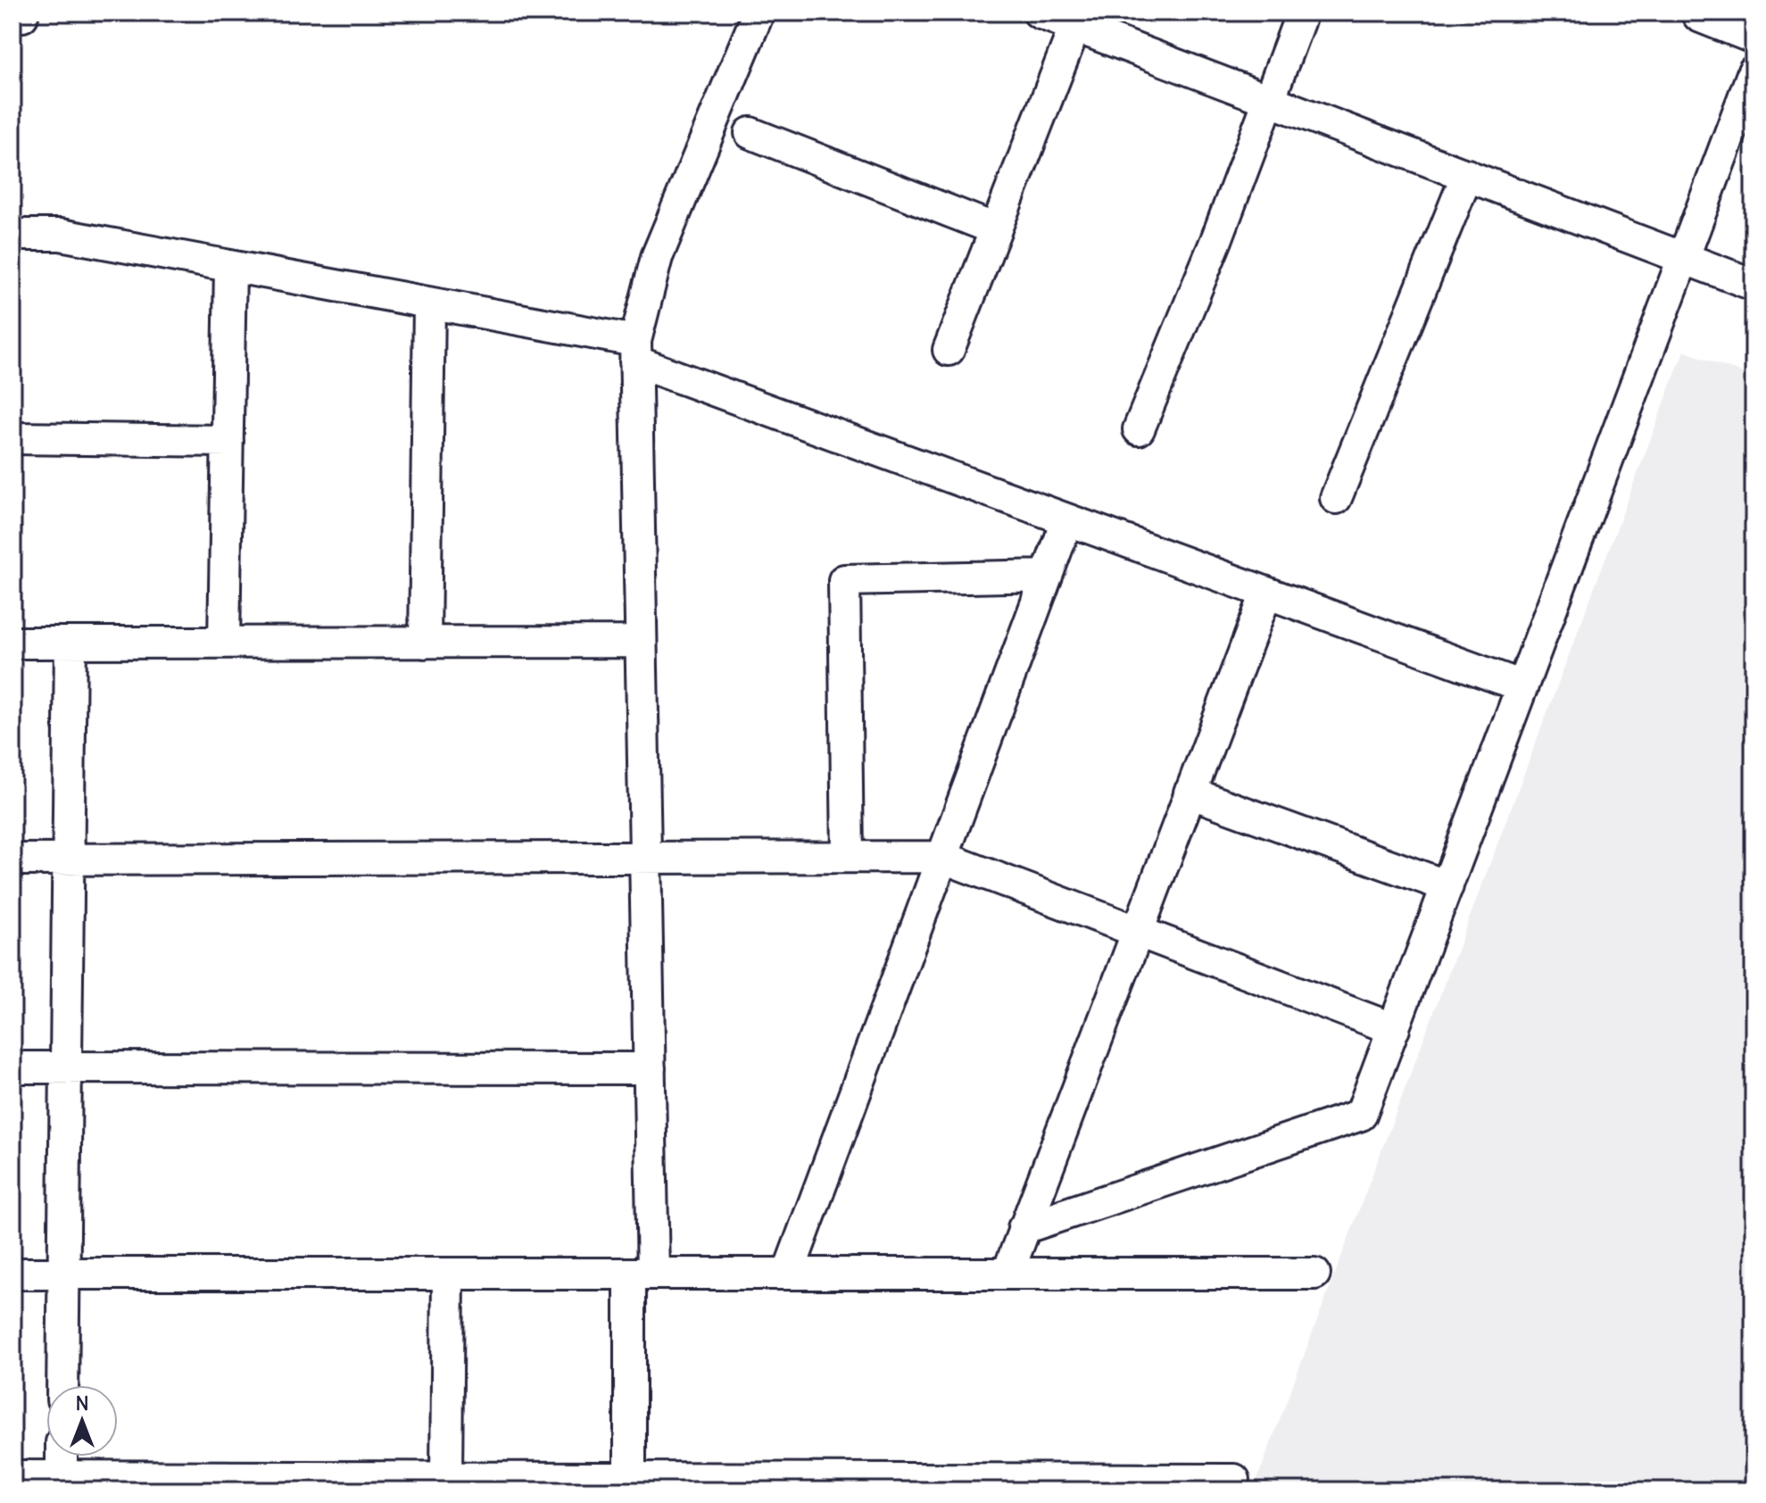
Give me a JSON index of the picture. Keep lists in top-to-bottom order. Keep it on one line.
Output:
{"north":"top"}
